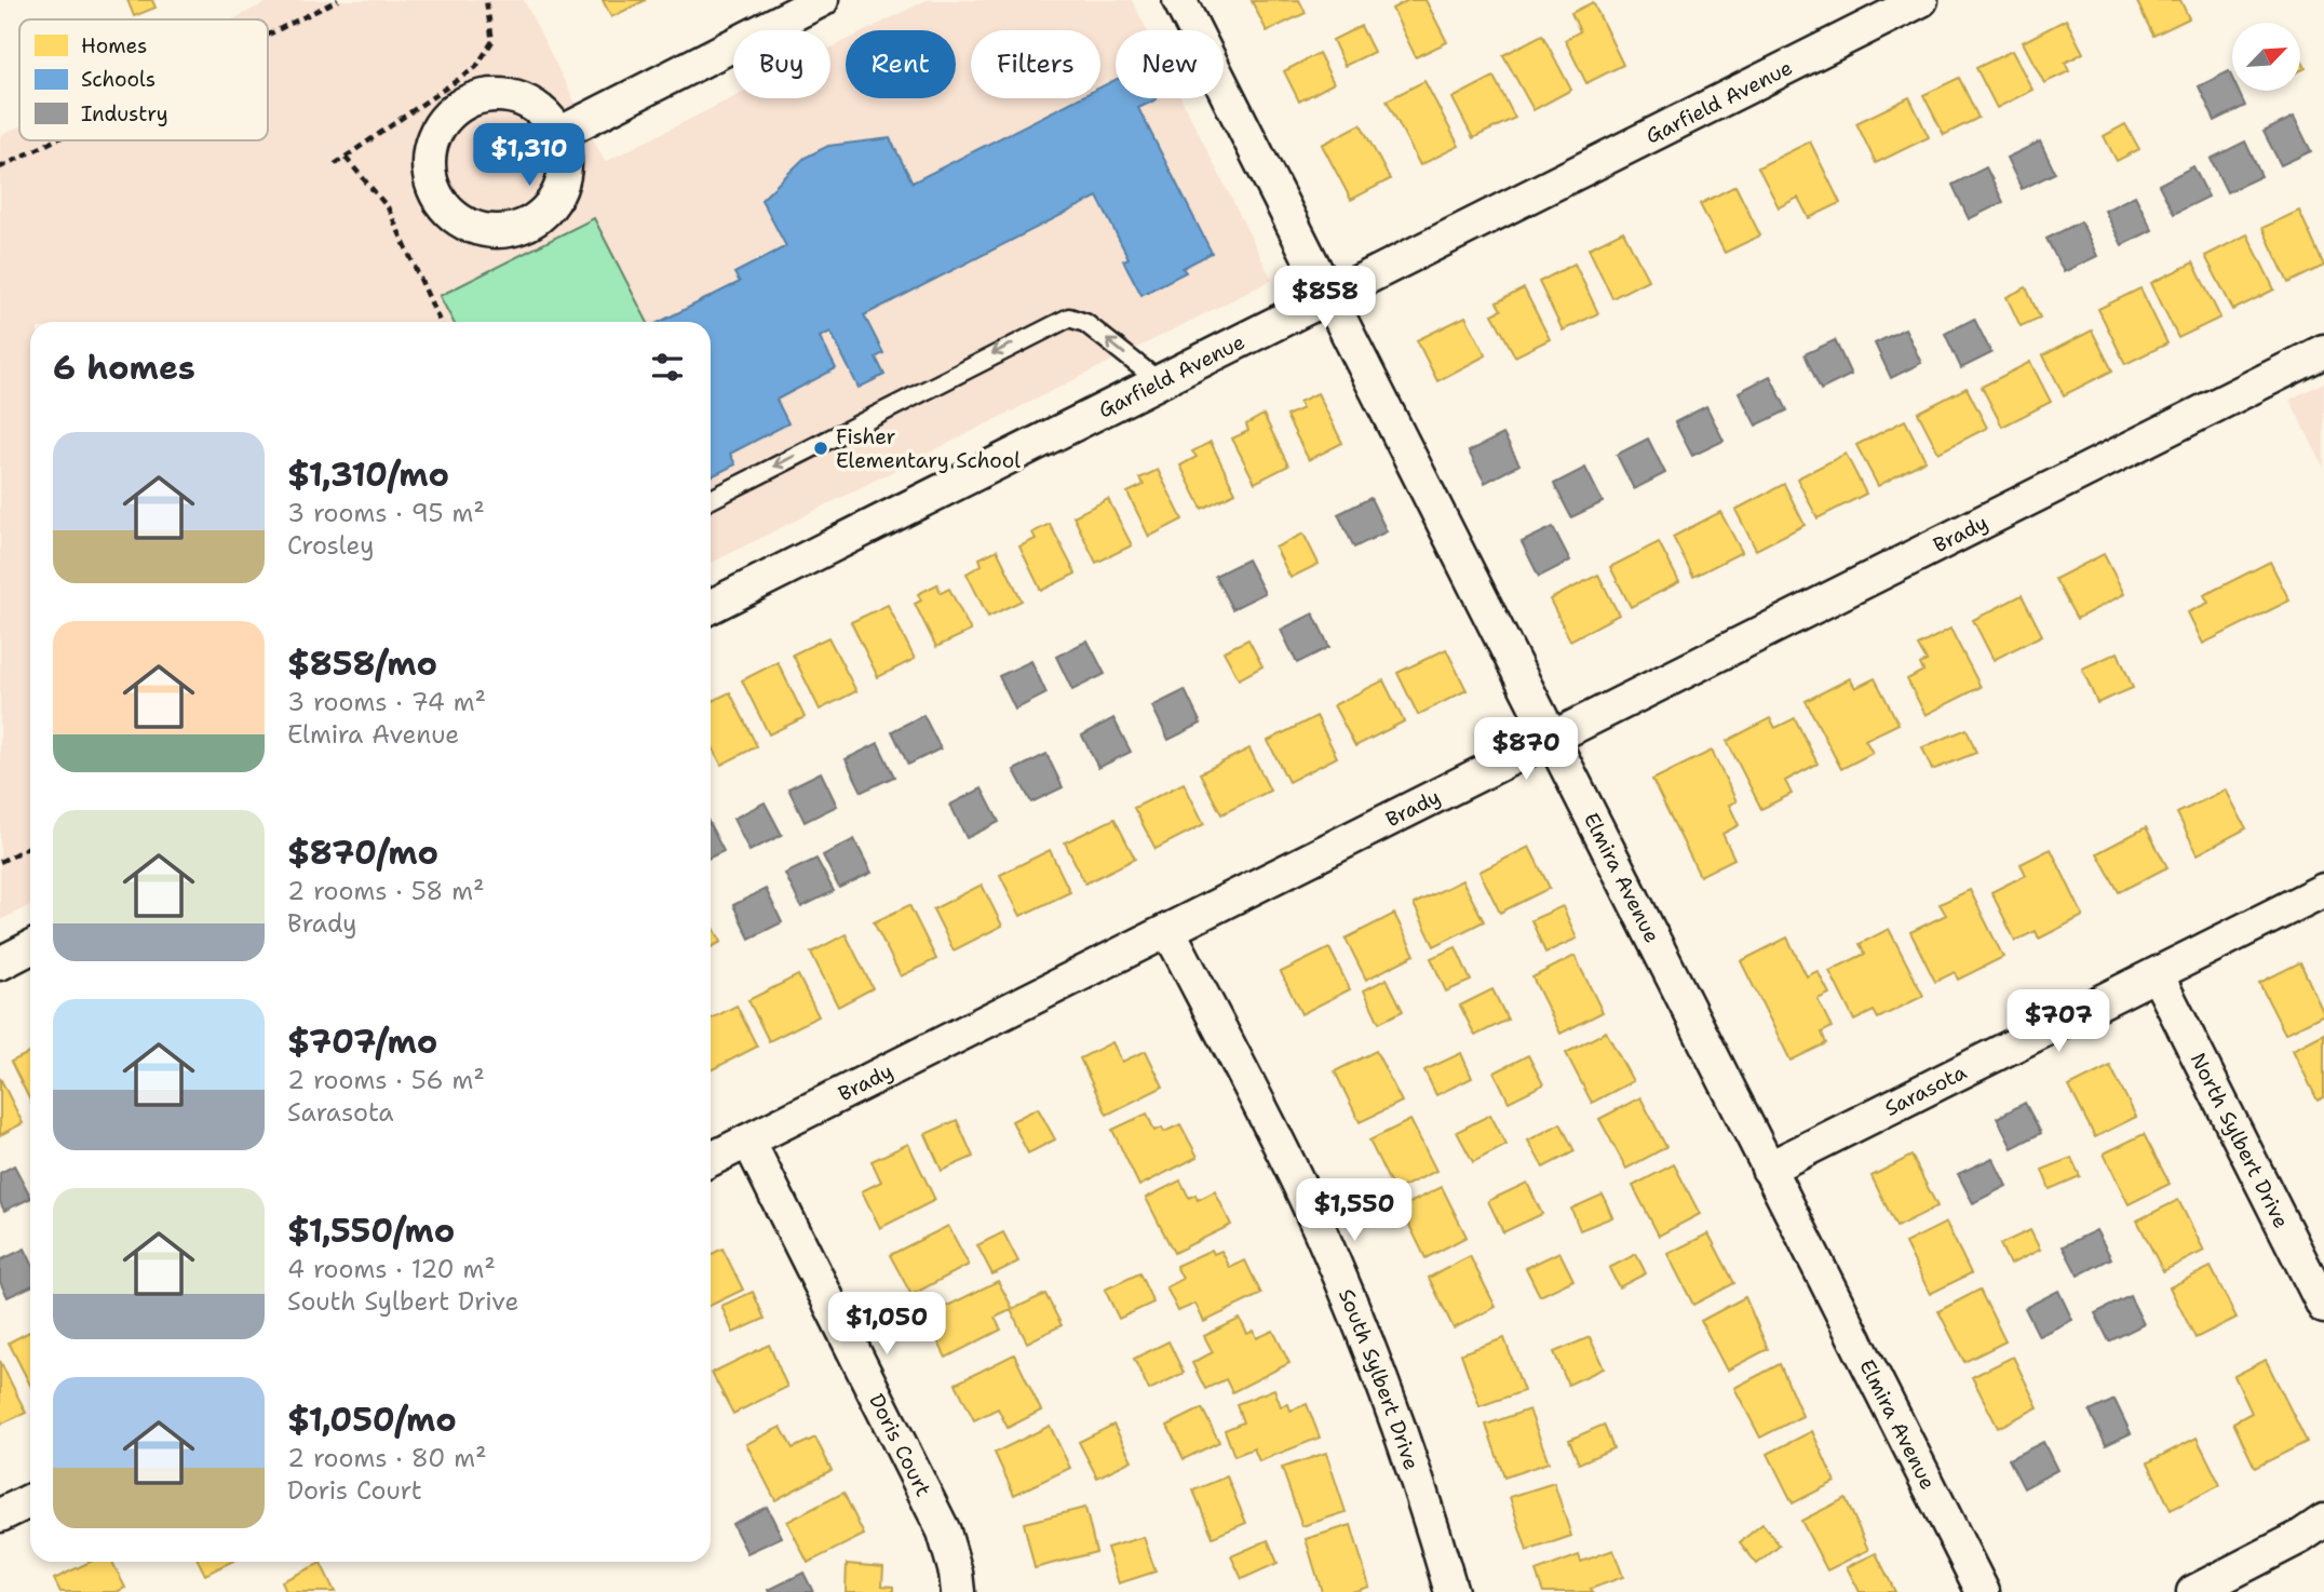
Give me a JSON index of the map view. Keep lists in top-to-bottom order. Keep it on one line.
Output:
{"streets":{"street":["Garfield Avenue","Brady","Elmira Avenue","Sarasota","North Sylbert Drive","South Sylbert Drive","Doris Court"]},"crossings":[["Garfield Avenue","Elmira Avenue"],["Brady","Elmira Avenue"],["Brady","South Sylbert Drive"],["Brady","Doris Court"],["Elmira Avenue","Sarasota"],["Sarasota","North Sylbert Drive"]],"places":["Fisher Elementary School"],"legend":["Homes","Schools","Industry"],"north":"top right","page":{"chip":["Buy","Rent","Filters","New"],"price":["$1,310","$858","$870","$707","$1,550","$1,050"],"heading":"6 homes","list":[{"name":"$1,310/mo","note":"3 rooms · 95 m² · Crosley"},{"name":"$858/mo","note":"3 rooms · 74 m² · Elmira Avenue"},{"name":"$870/mo","note":"2 rooms · 58 m² · Brady"},{"name":"$707/mo","note":"2 rooms · 56 m² · Sarasota"},{"name":"$1,550/mo","note":"4 rooms · 120 m² · South Sylbert Drive"},{"name":"$1,050/mo","note":"2 rooms · 80 m² · Doris Court"}]}}
